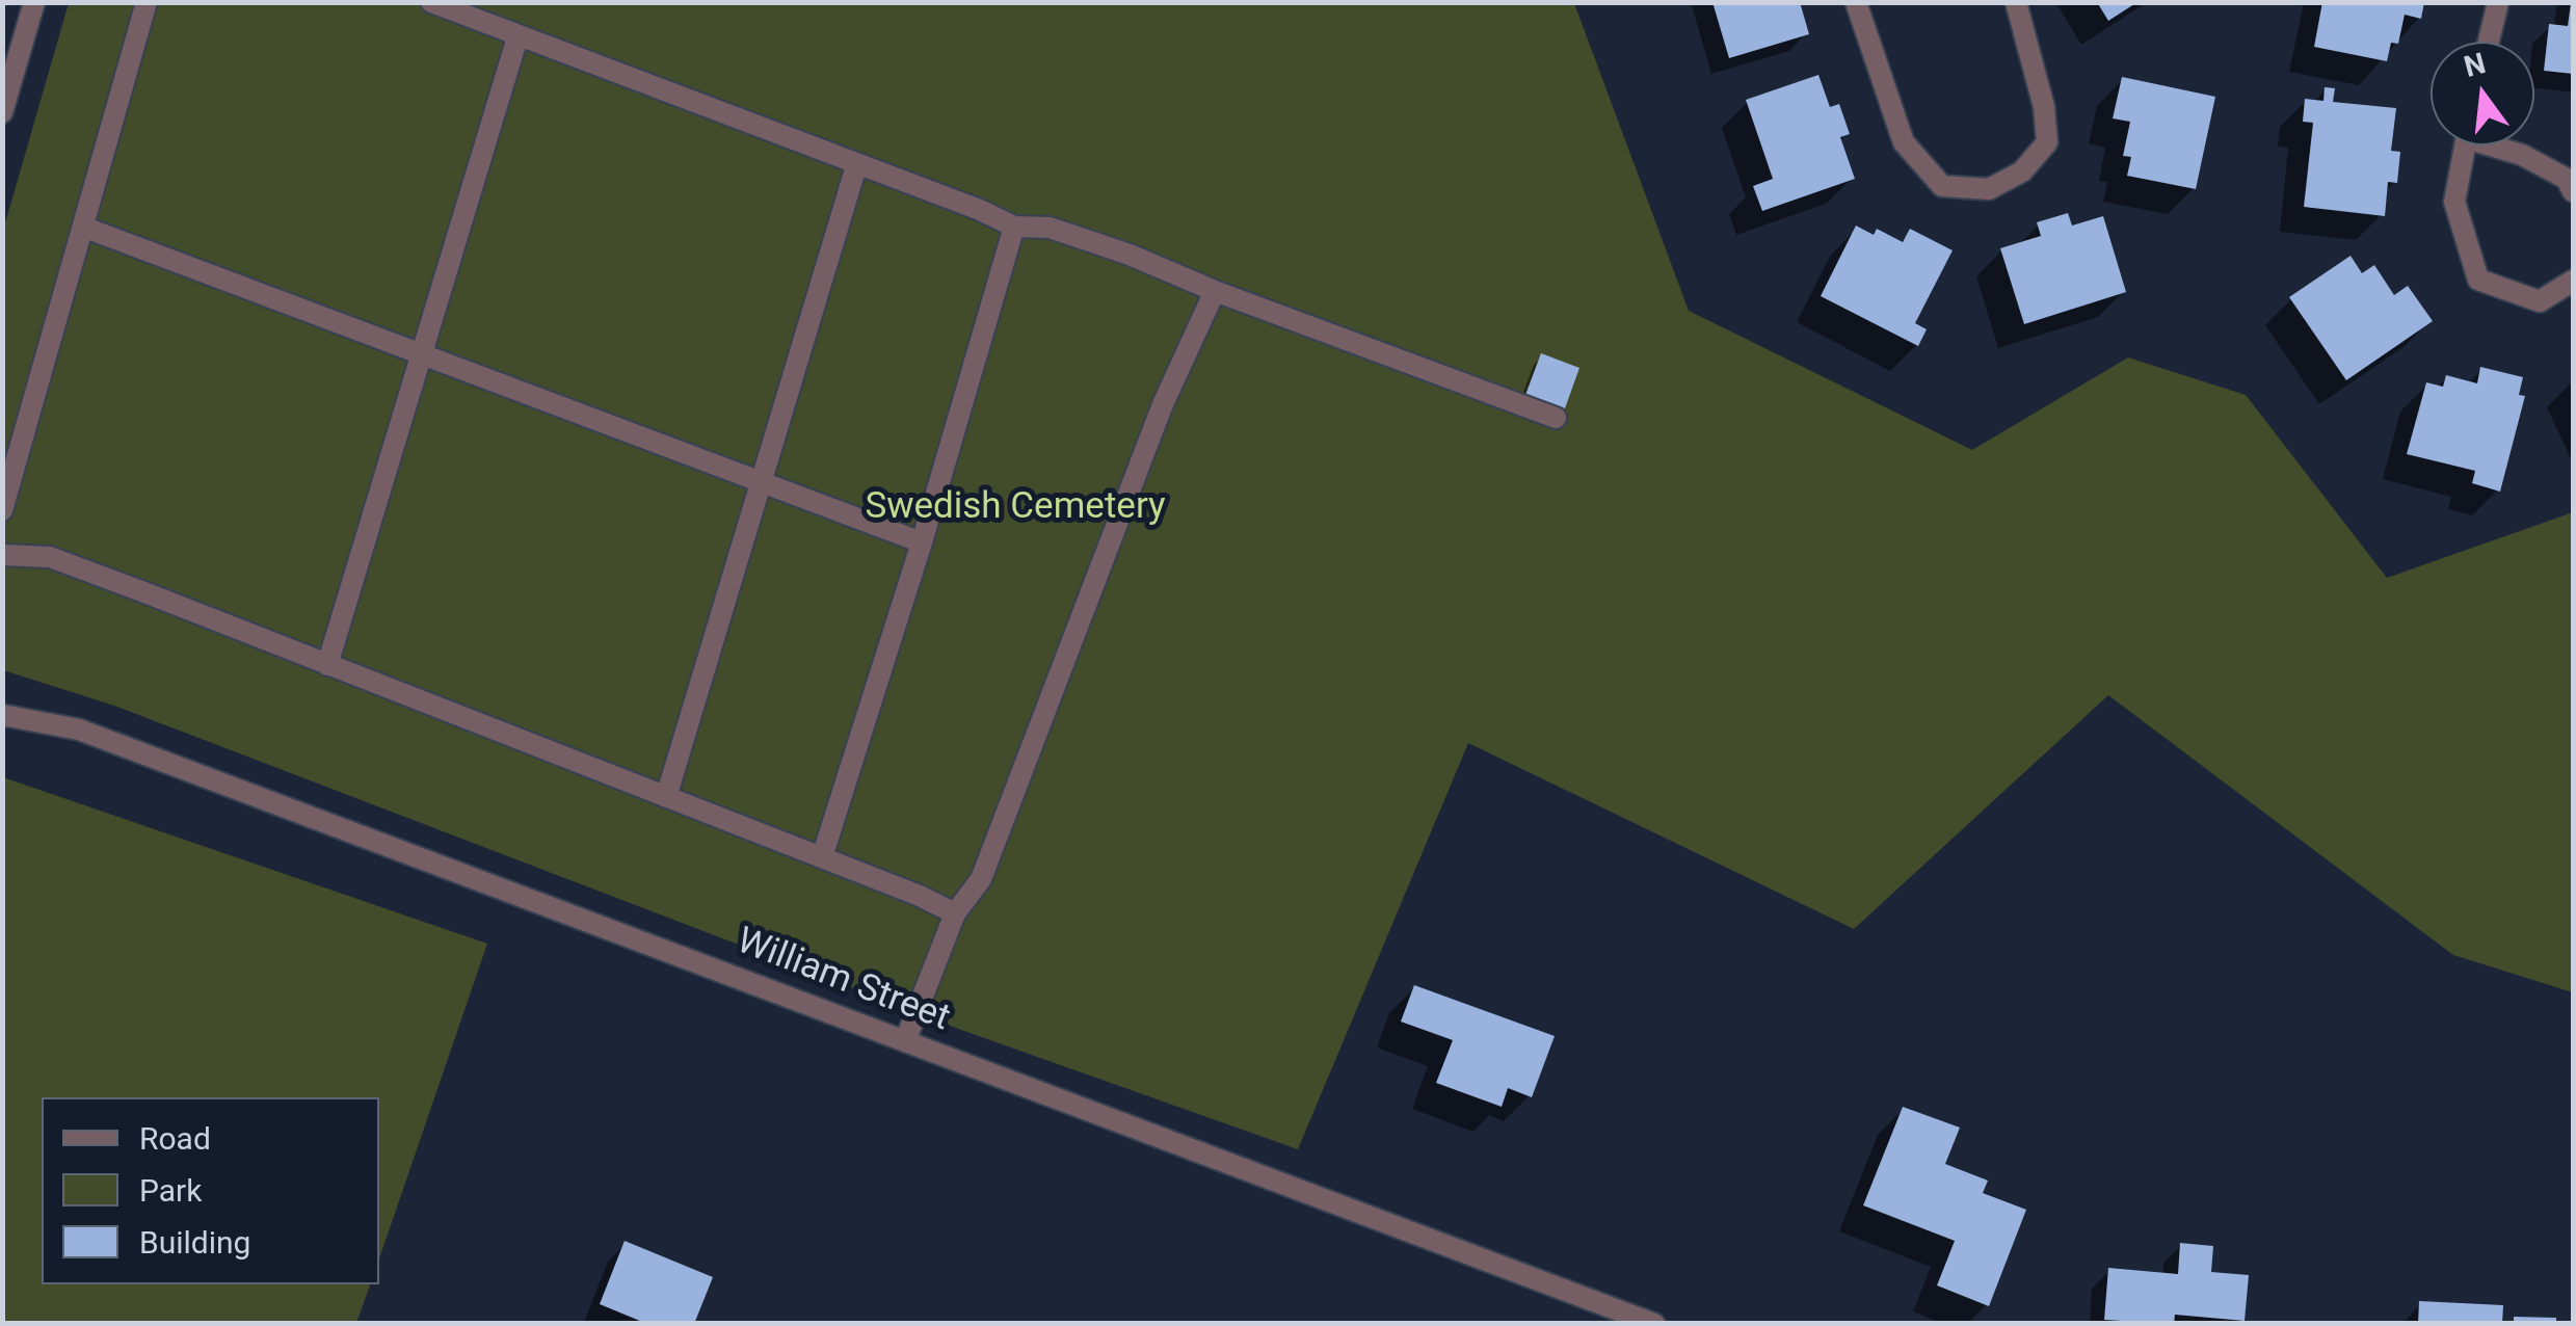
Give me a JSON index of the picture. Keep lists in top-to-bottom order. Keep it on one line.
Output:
{"streets":{"street":["William Street"]},"parks":["Swedish Cemetery"],"legend":["Road","Park","Building"],"north":"top"}
